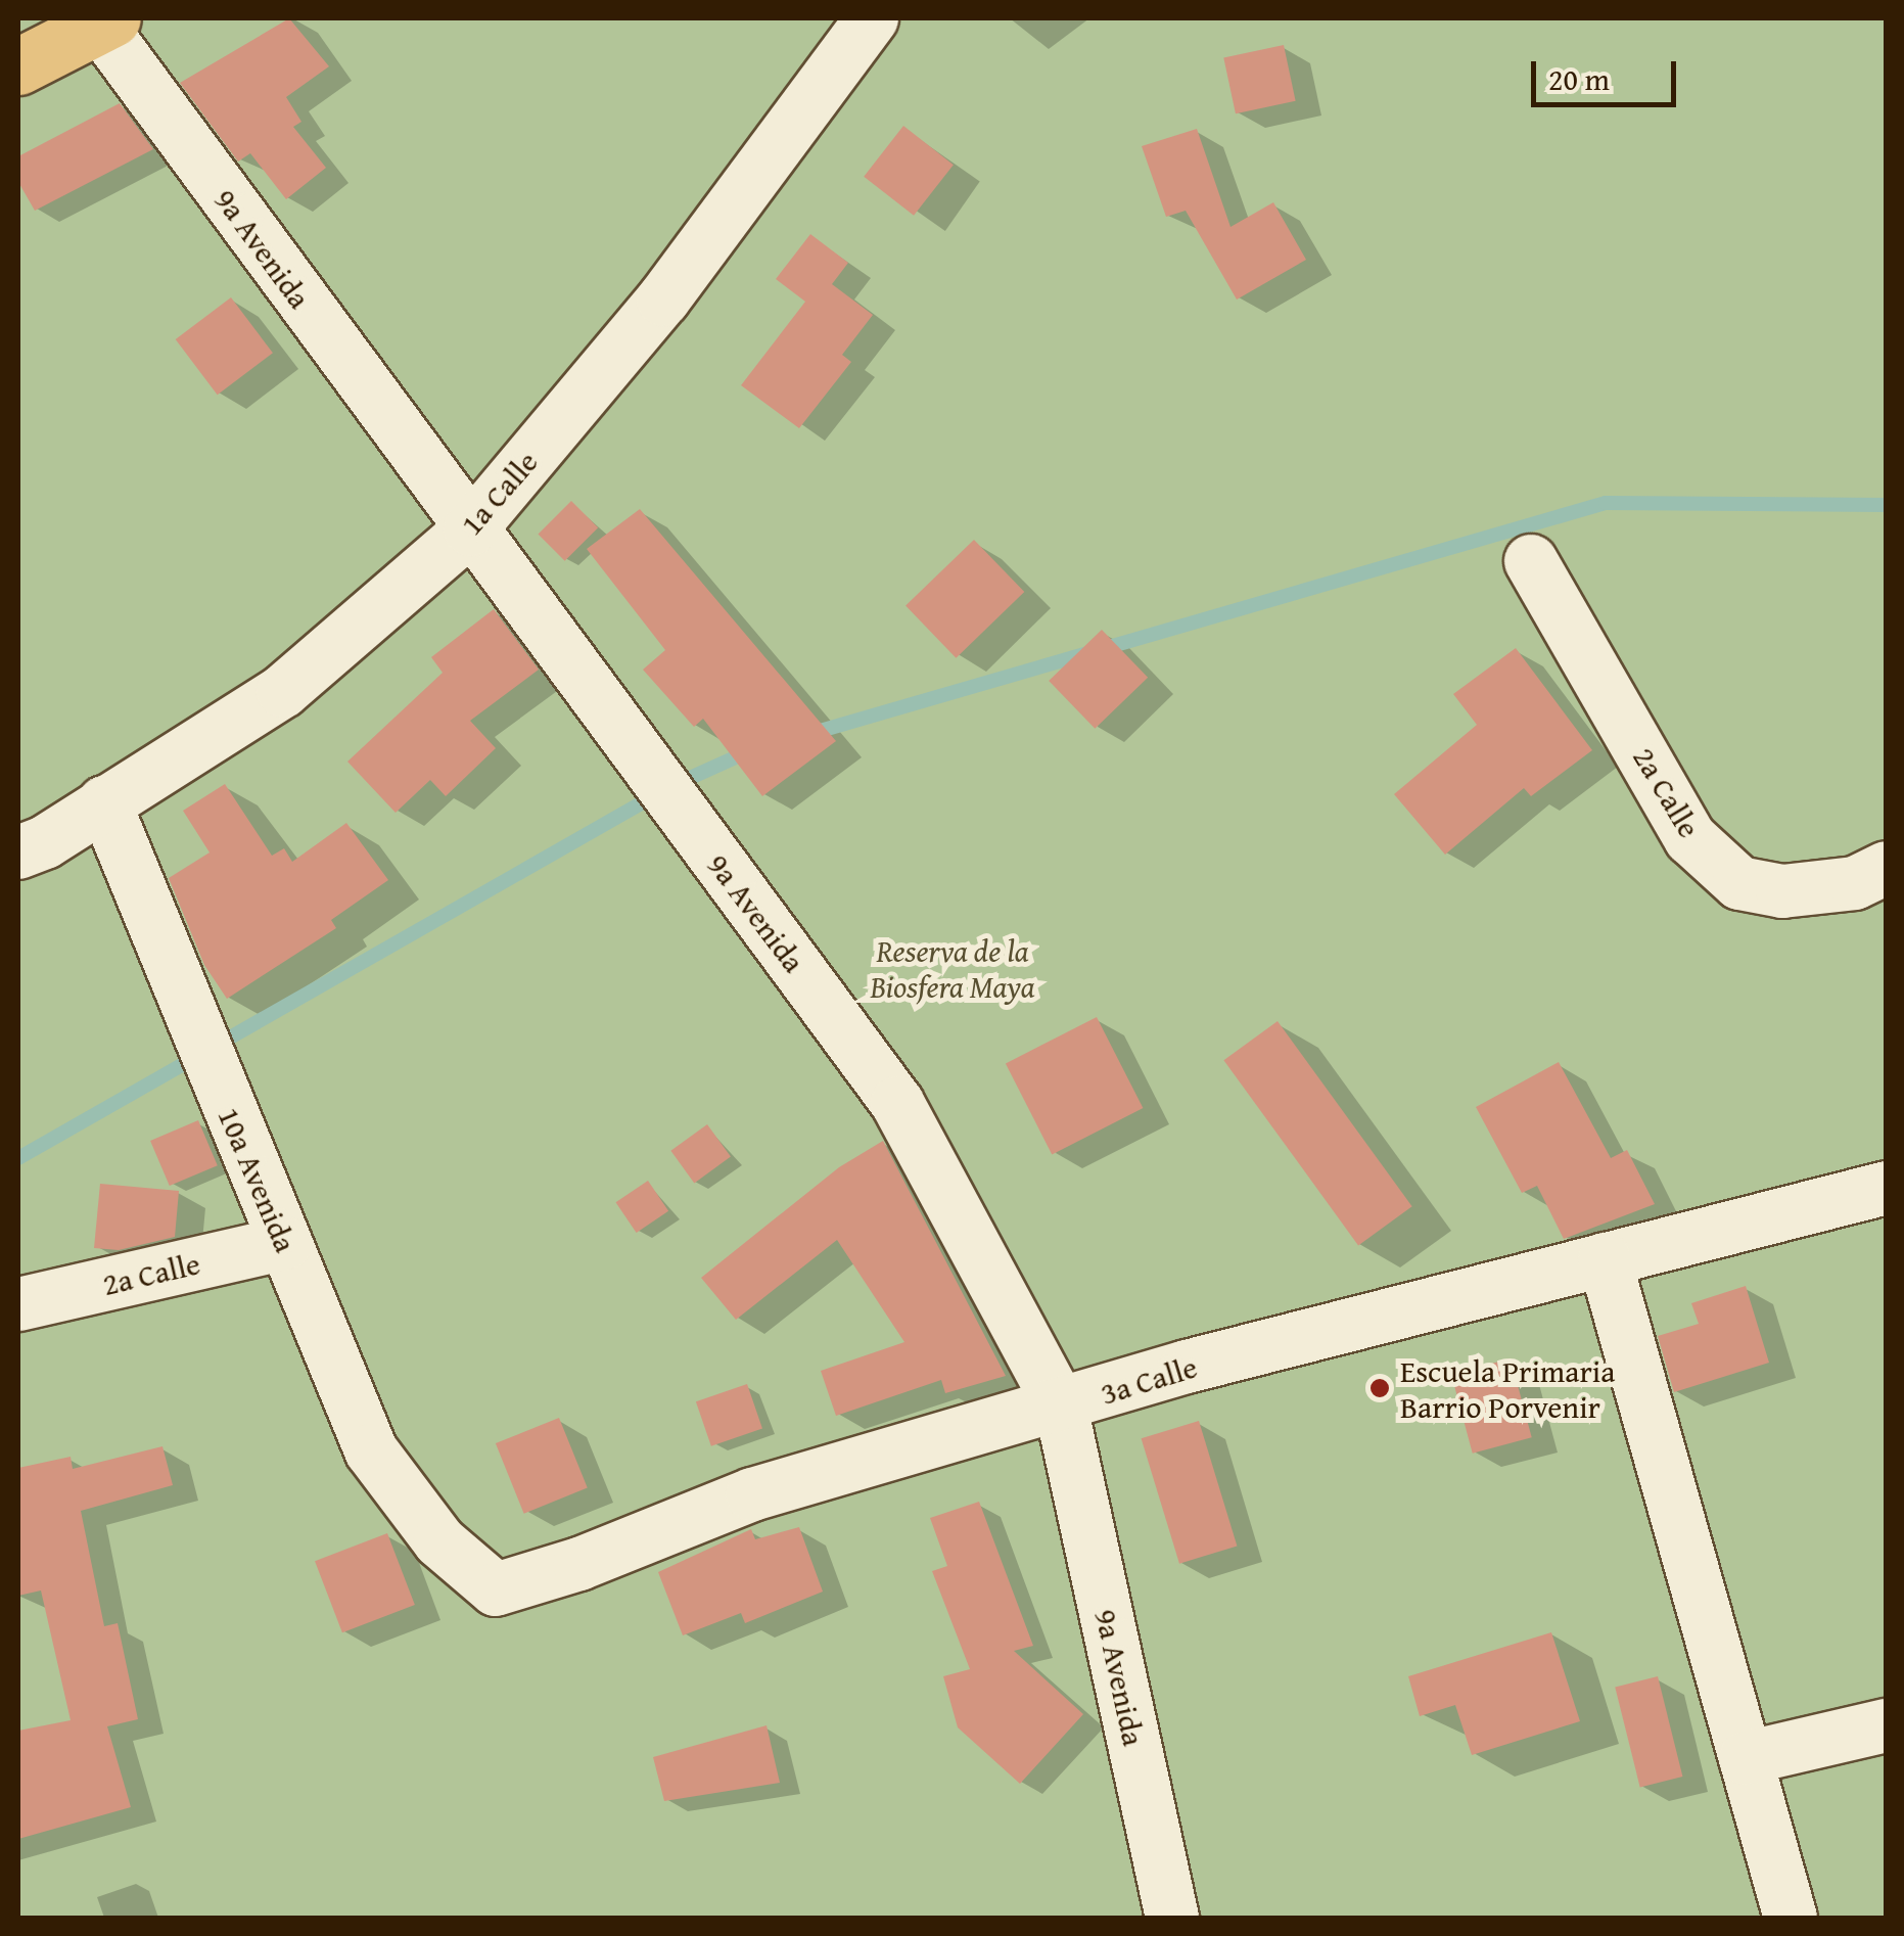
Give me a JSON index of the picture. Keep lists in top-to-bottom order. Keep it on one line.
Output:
{"streets":{"street":["9a Avenida","1a Calle","2a Calle","10a Avenida","3a Calle"]},"crossings":[["9a Avenida","1a Calle"],["9a Avenida","3a Calle"],["1a Calle","10a Avenida"],["2a Calle","10a Avenida"],["10a Avenida","3a Calle"]],"parks":["Reserva de la Biosfera Maya"],"places":["Escuela Primaria Barrio Porvenir"],"scale_bar":"20 m"}
